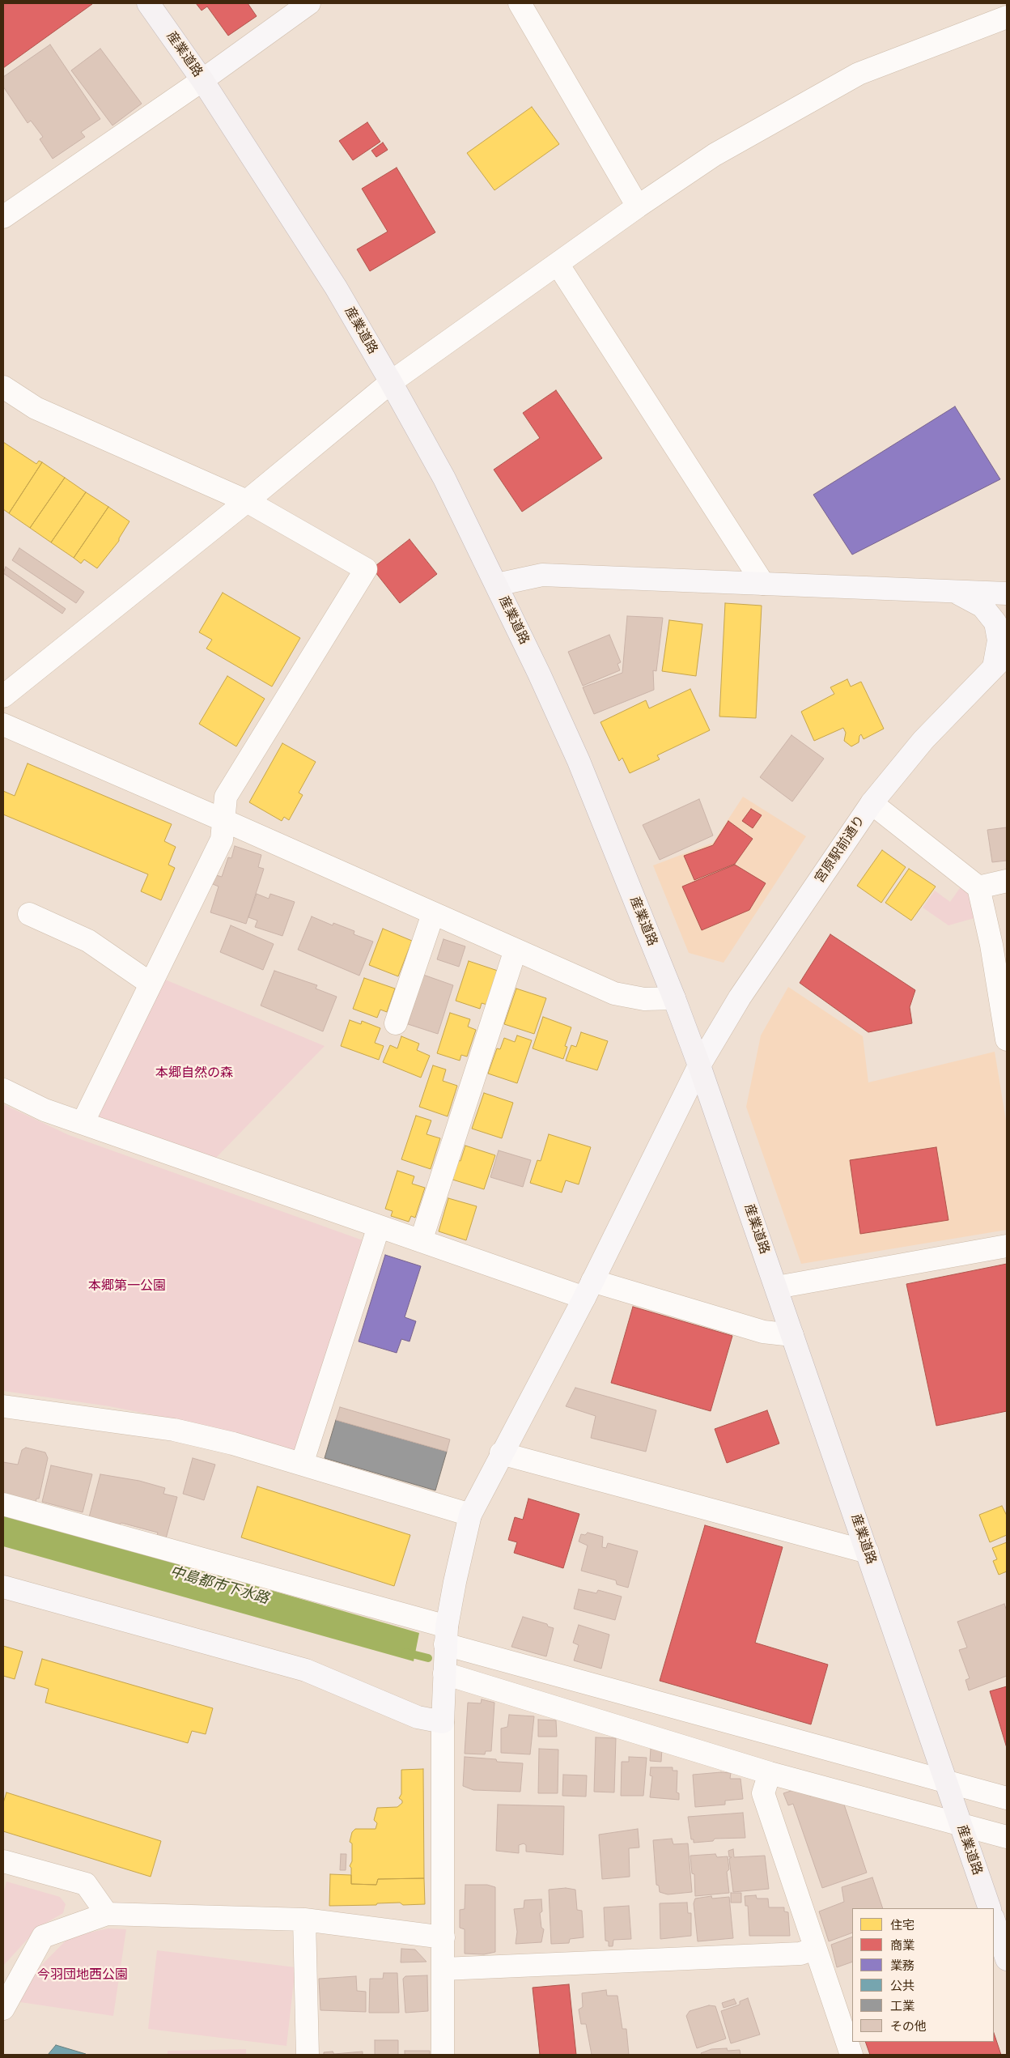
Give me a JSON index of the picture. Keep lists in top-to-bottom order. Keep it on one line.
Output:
{"streets":{"main road":["産業道路"],"street":["宮原駅前通り"]},"crossings":[["産業道路","宮原駅前通り"]],"water":["中島都市下水路"],"parks":["本郷自然の森","本郷第一公園","今羽団地西公園"],"legend":["住宅","商業","業務","公共","工業","その他"]}
